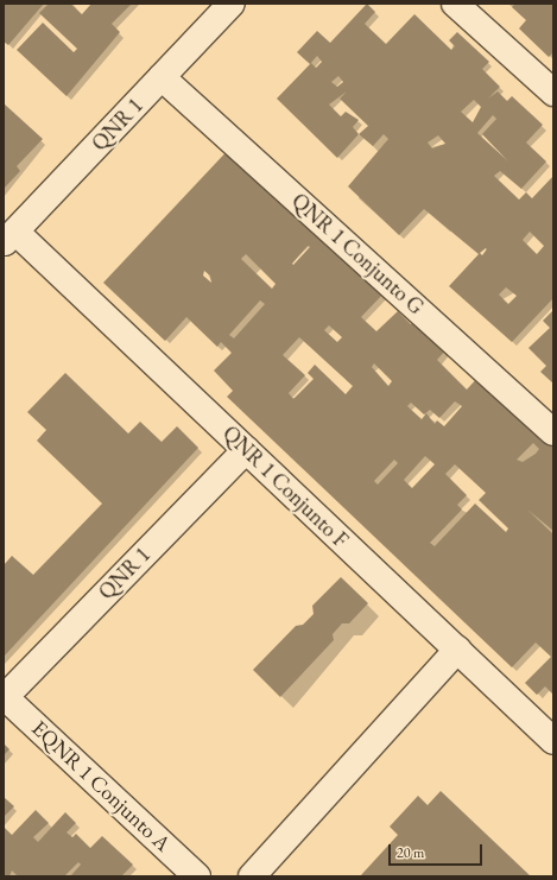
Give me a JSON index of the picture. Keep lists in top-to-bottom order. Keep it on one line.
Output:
{"streets":{"street":["QNR 1","QNR 1 Conjunto G","QNR 1 Conjunto F","EQNR 1 Conjunto A"]},"crossings":[["QNR 1","QNR 1 Conjunto G"],["QNR 1","QNR 1 Conjunto F"],["QNR 1","EQNR 1 Conjunto A"]],"scale_bar":"20 m"}
